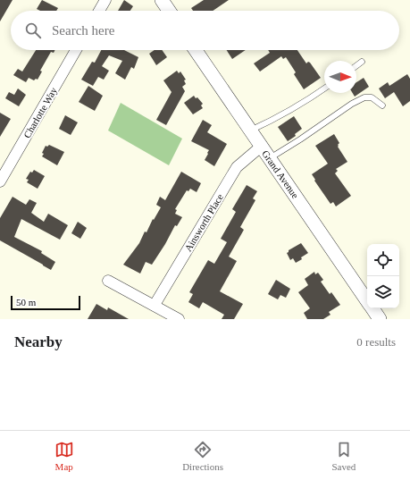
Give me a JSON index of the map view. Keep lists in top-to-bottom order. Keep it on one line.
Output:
{"streets":{"street":["Charlotte Way","Grand Avenue","Ainsworth Place"]},"crossings":[["Grand Avenue","Ainsworth Place"]],"scale_bar":"50 m","north":"right","page":{"search":"Search here","scale":"50 m","heading":["Nearby","0 results"],"nav":["Map","Directions","Saved"]}}
